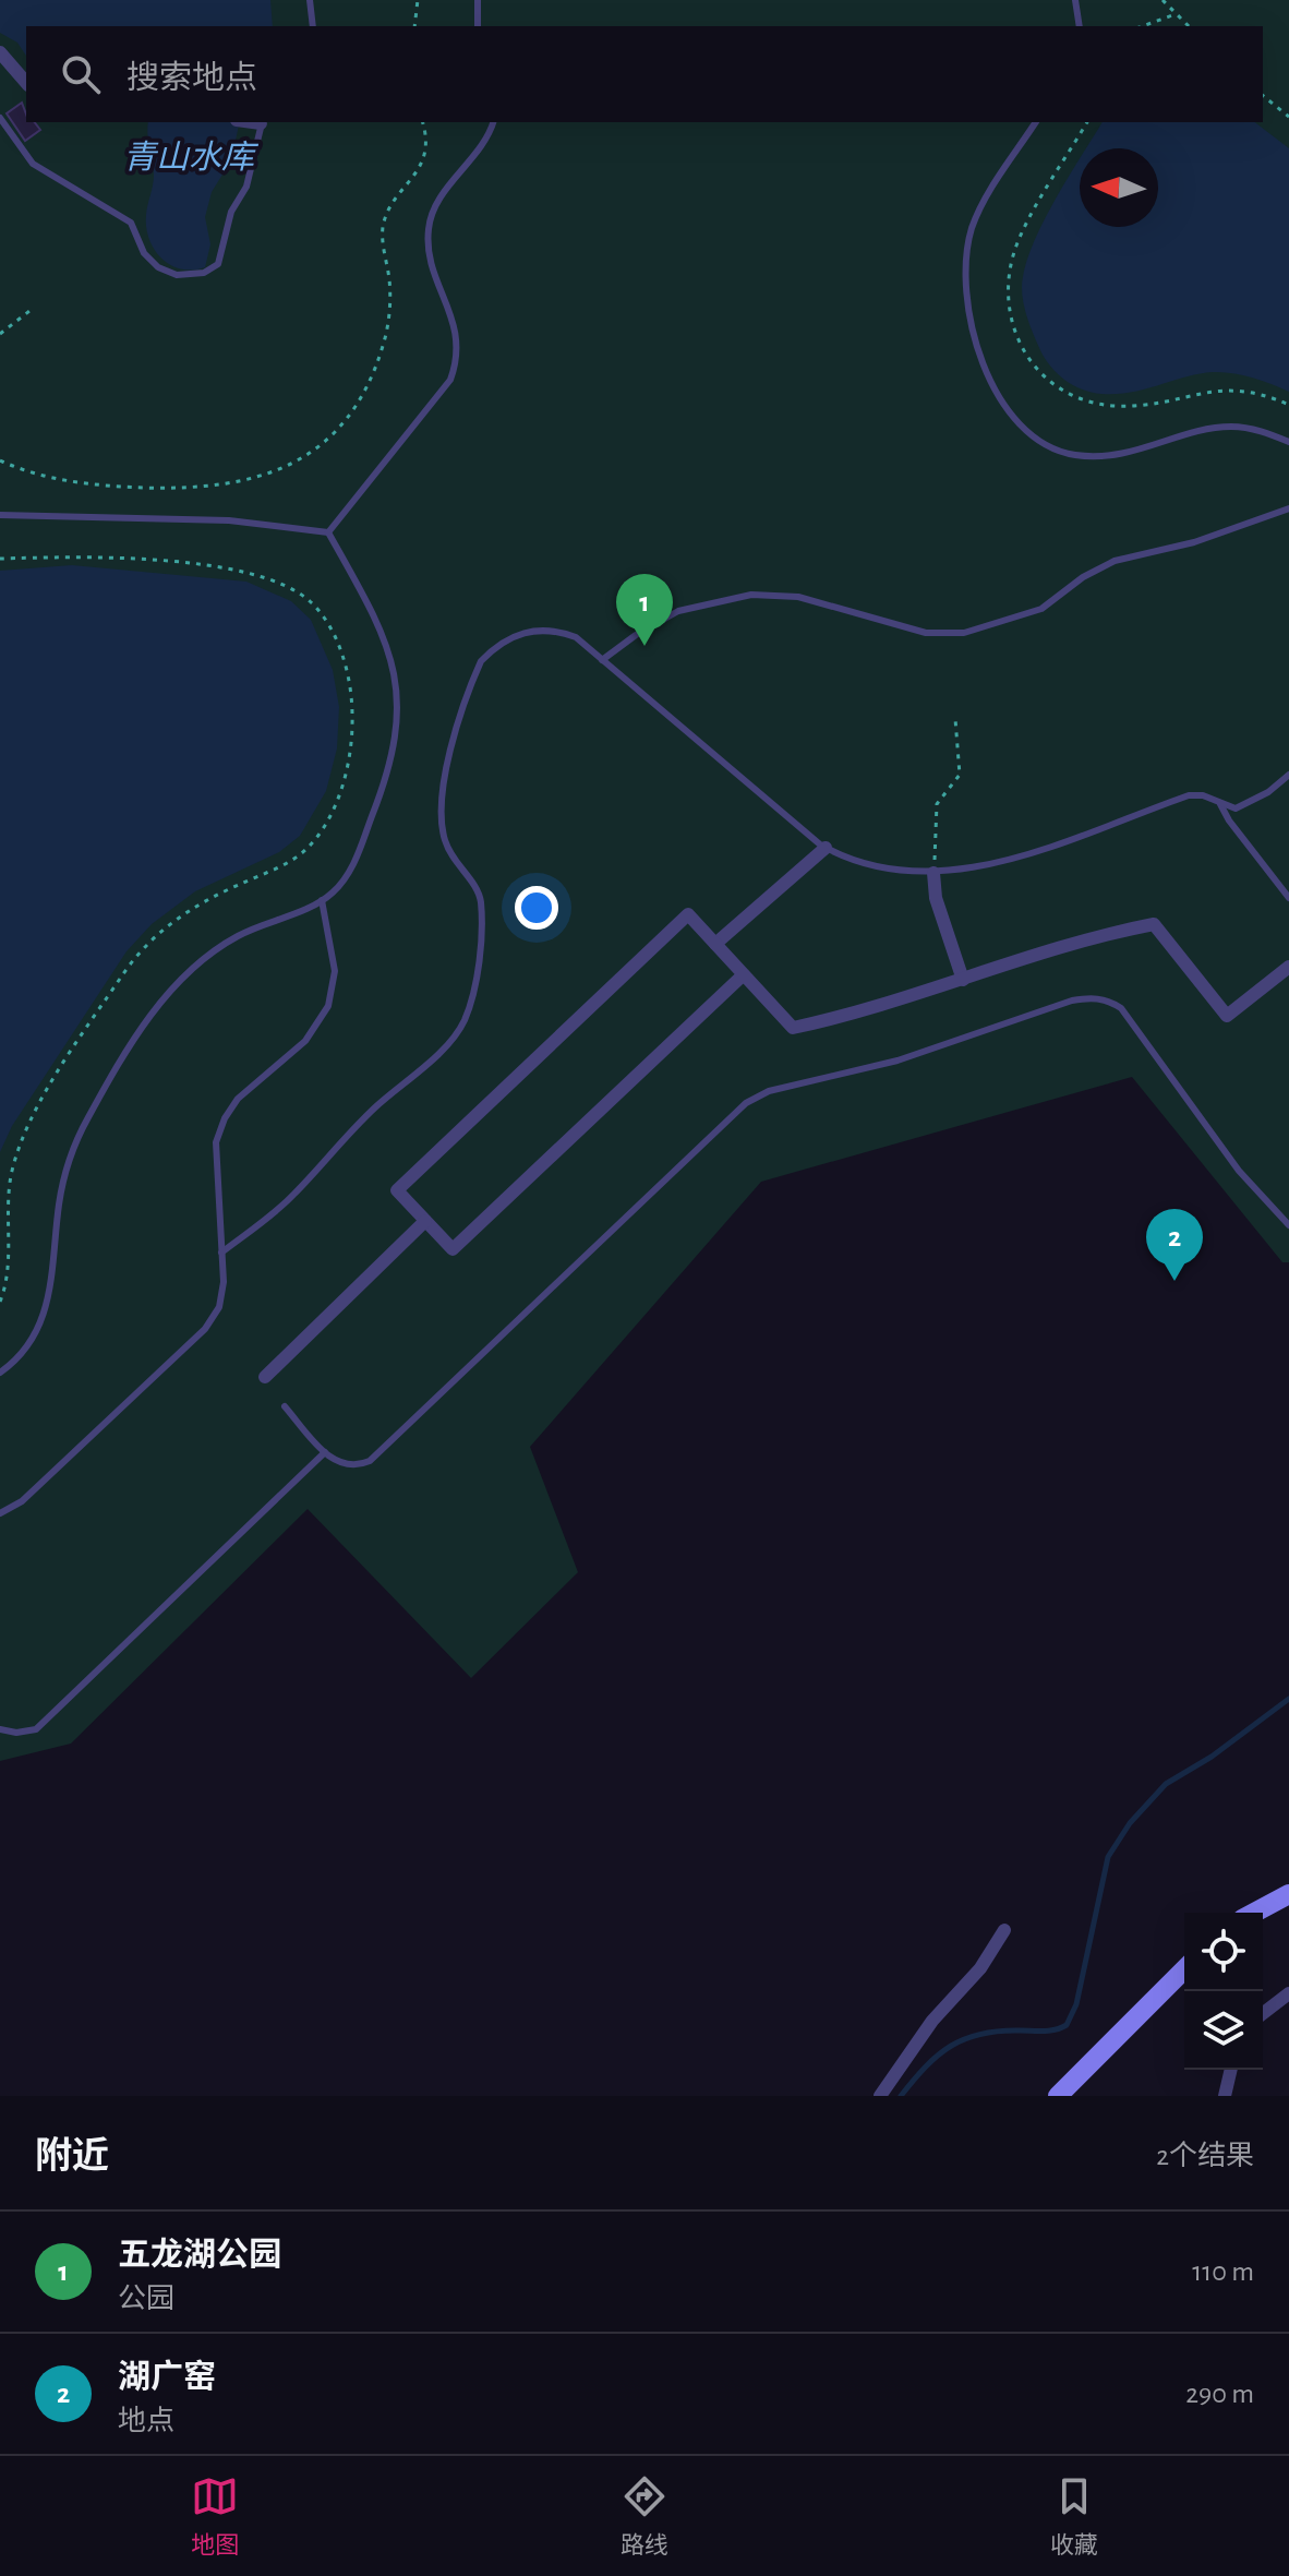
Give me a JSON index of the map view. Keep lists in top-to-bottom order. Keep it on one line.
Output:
{"water":["青山水库"],"north":"left","page":{"search":"搜索地点","pins":["1","2"],"heading":["附近","2个结果"],"list":[{"mark":"1","name":"五龙湖公园","note":"公园","value":"110 m"},{"mark":"2","name":"湖广窑","note":"地点","value":"290 m"}],"nav":["地图","路线","收藏"]}}
